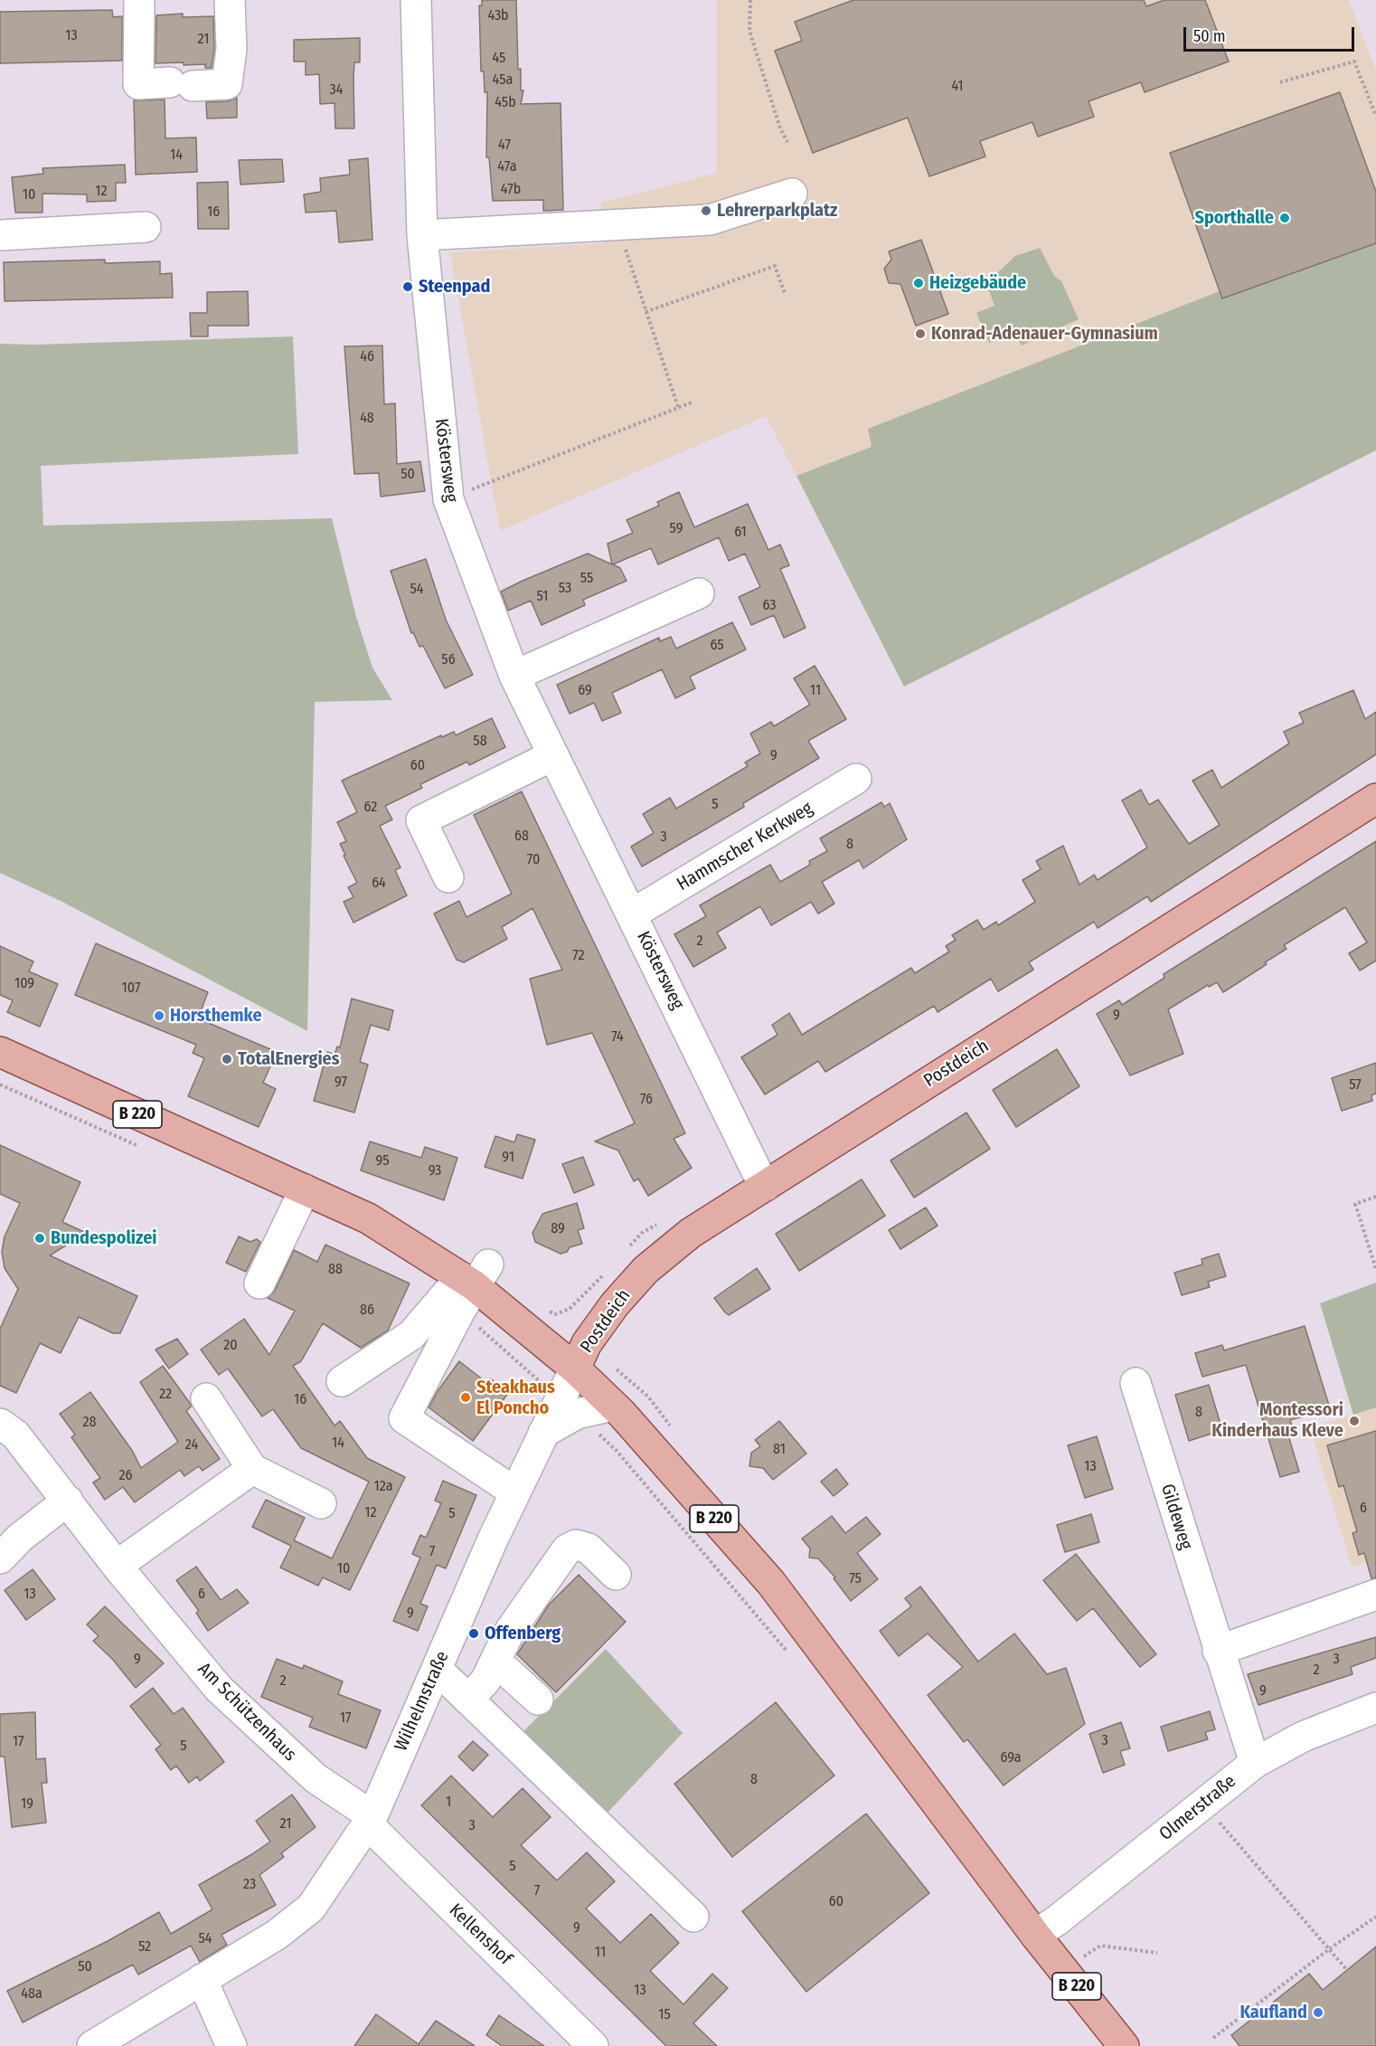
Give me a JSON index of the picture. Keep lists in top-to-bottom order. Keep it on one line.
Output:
{"streets":{"main road":["Postdeich","B 220"],"street":["Köstersweg","Hammscher Kerkweg","Gildeweg","Wilhelmstraße","Am Schützenhaus","Olmerstraße","Kellenshof"]},"crossings":[["Köstersweg","Hammscher Kerkweg"],["Köstersweg","Postdeich"],["Postdeich","B 220"],["B 220","Olmerstraße"],["Gildeweg","Olmerstraße"],["Wilhelmstraße","Am Schützenhaus"],["Wilhelmstraße","Kellenshof"],["Am Schützenhaus","Kellenshof"]],"places":["Lehrerparkplatz","Sporthalle","Heizgebäude","Steenpad","Konrad-Adenauer-Gymnasium","Horsthemke","TotalEnergies","Bundespolizei","Steakhaus El Poncho","Montessori Kinderhaus Kleve","Offenberg","Kaufland"],"house_numbers":["43b","13","21","45","45a","41","34","45b","47","14","47a","47b","12","10","16","46","48","50","59","61","55","53","54","51","63","65","56","69","11","58","9","60","5","62","68","3","8","70","64","2","72","109","107","9","74","97","57","76","91","95","93","89","88","86","20","22","16","8","28","14","24","81","13","26","12a","6","12","5","7","10","75","13","6","9","9","3","2","2","9","17","3","17","5","69a","8","1","19","21","3","5","23","7","60","9","54","52","11","50","13","48a","15"],"scale_bar":"50 m"}
